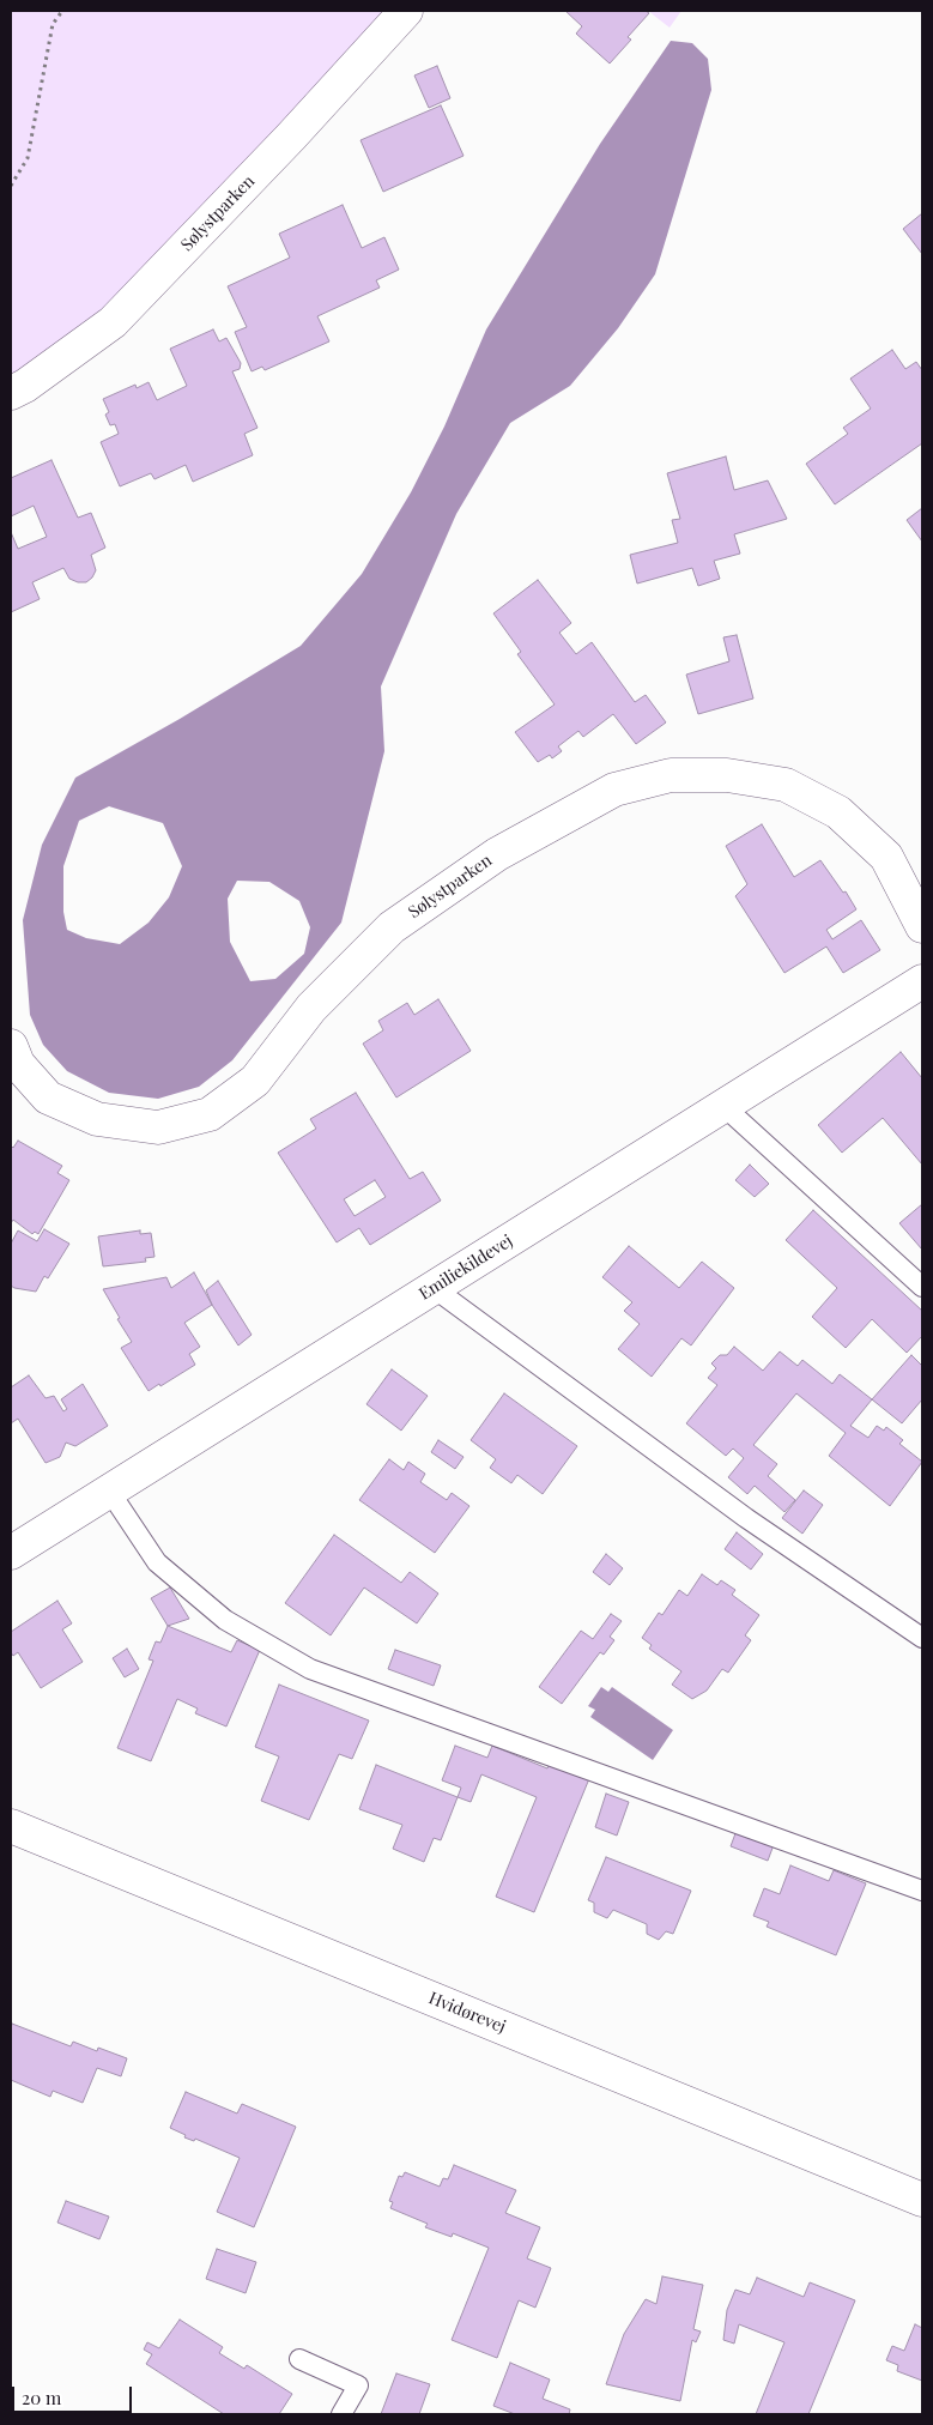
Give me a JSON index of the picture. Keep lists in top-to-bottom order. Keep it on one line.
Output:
{"streets":{"street":["Sølystparken","Emiliekildevej","Hvidørevej"]},"scale_bar":"20 m"}
